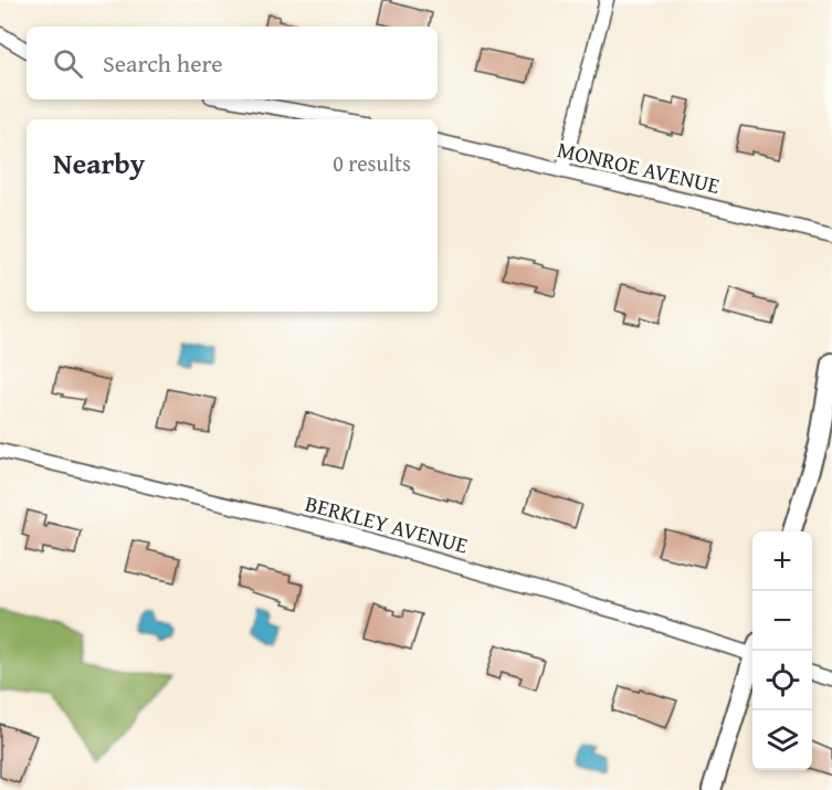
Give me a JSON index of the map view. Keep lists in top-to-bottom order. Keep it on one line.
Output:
{"streets":{"street":["MONROE AVENUE","BERKLEY AVENUE"]},"page":{"search":"Search here","heading":["Nearby","0 results"],"map_buttons":["+","−"]}}
